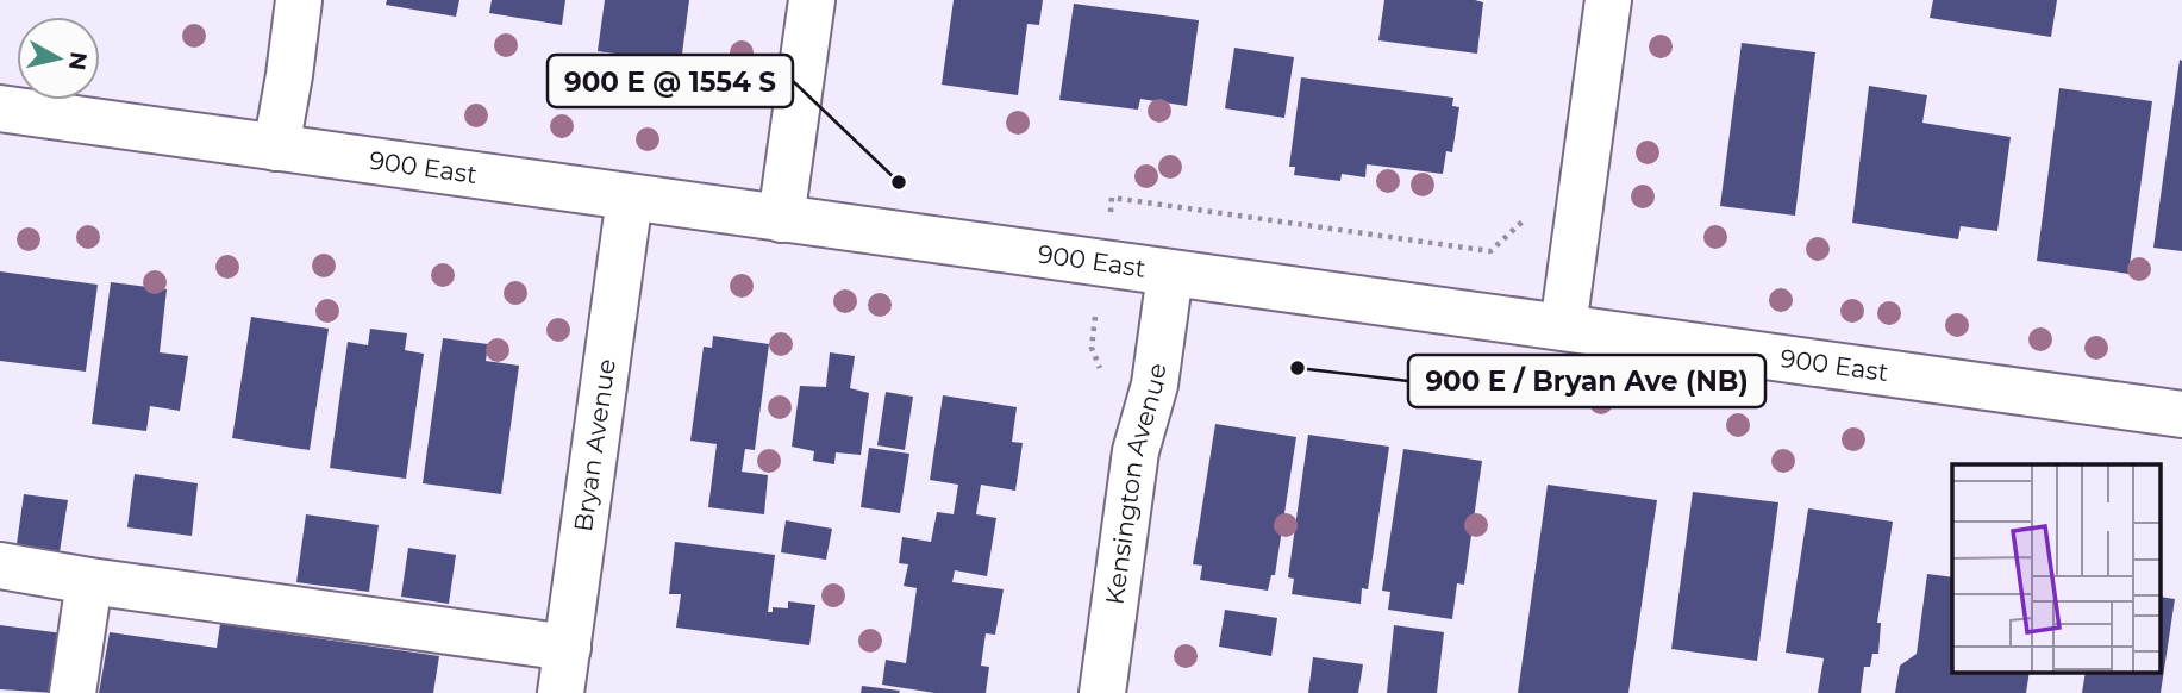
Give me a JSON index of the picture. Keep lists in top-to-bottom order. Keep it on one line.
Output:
{"streets":{"street":["900 East","Bryan Avenue","Kensington Avenue"]},"crossings":[["900 East","Bryan Avenue"],["900 East","Kensington Avenue"]],"places":["900 E @ 1554 S","900 E / Bryan Ave (NB)"],"north":"right"}
